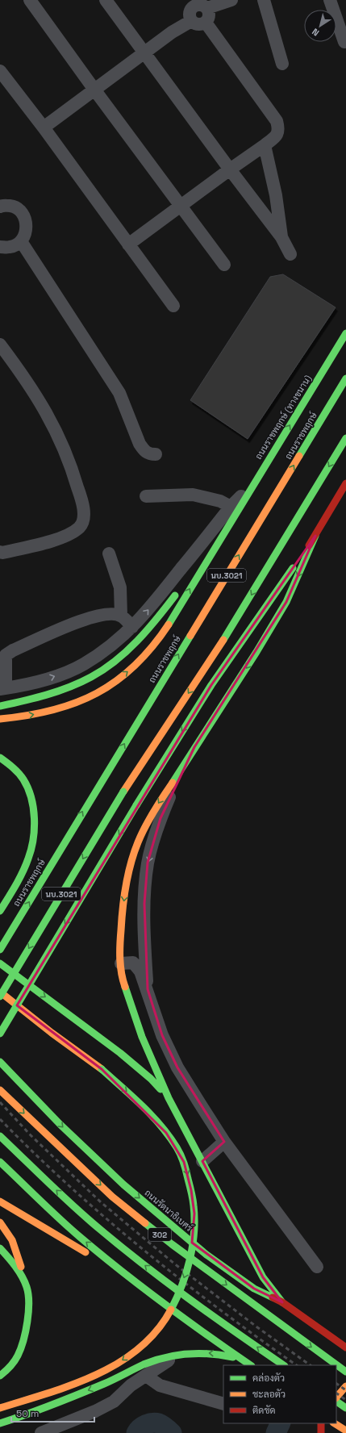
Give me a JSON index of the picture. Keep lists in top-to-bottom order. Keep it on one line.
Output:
{"streets":{"main road":["ถนนราชพฤกษ์ (ทางขนาน)","ถนนราชพฤกษ์","นบ.3021","ถนนรัตนาธิเบศร์","302"]},"legend":["คล่องตัว","ชะลอตัว","ติดขัด"],"scale_bar":"50 m","north":"bottom left"}
